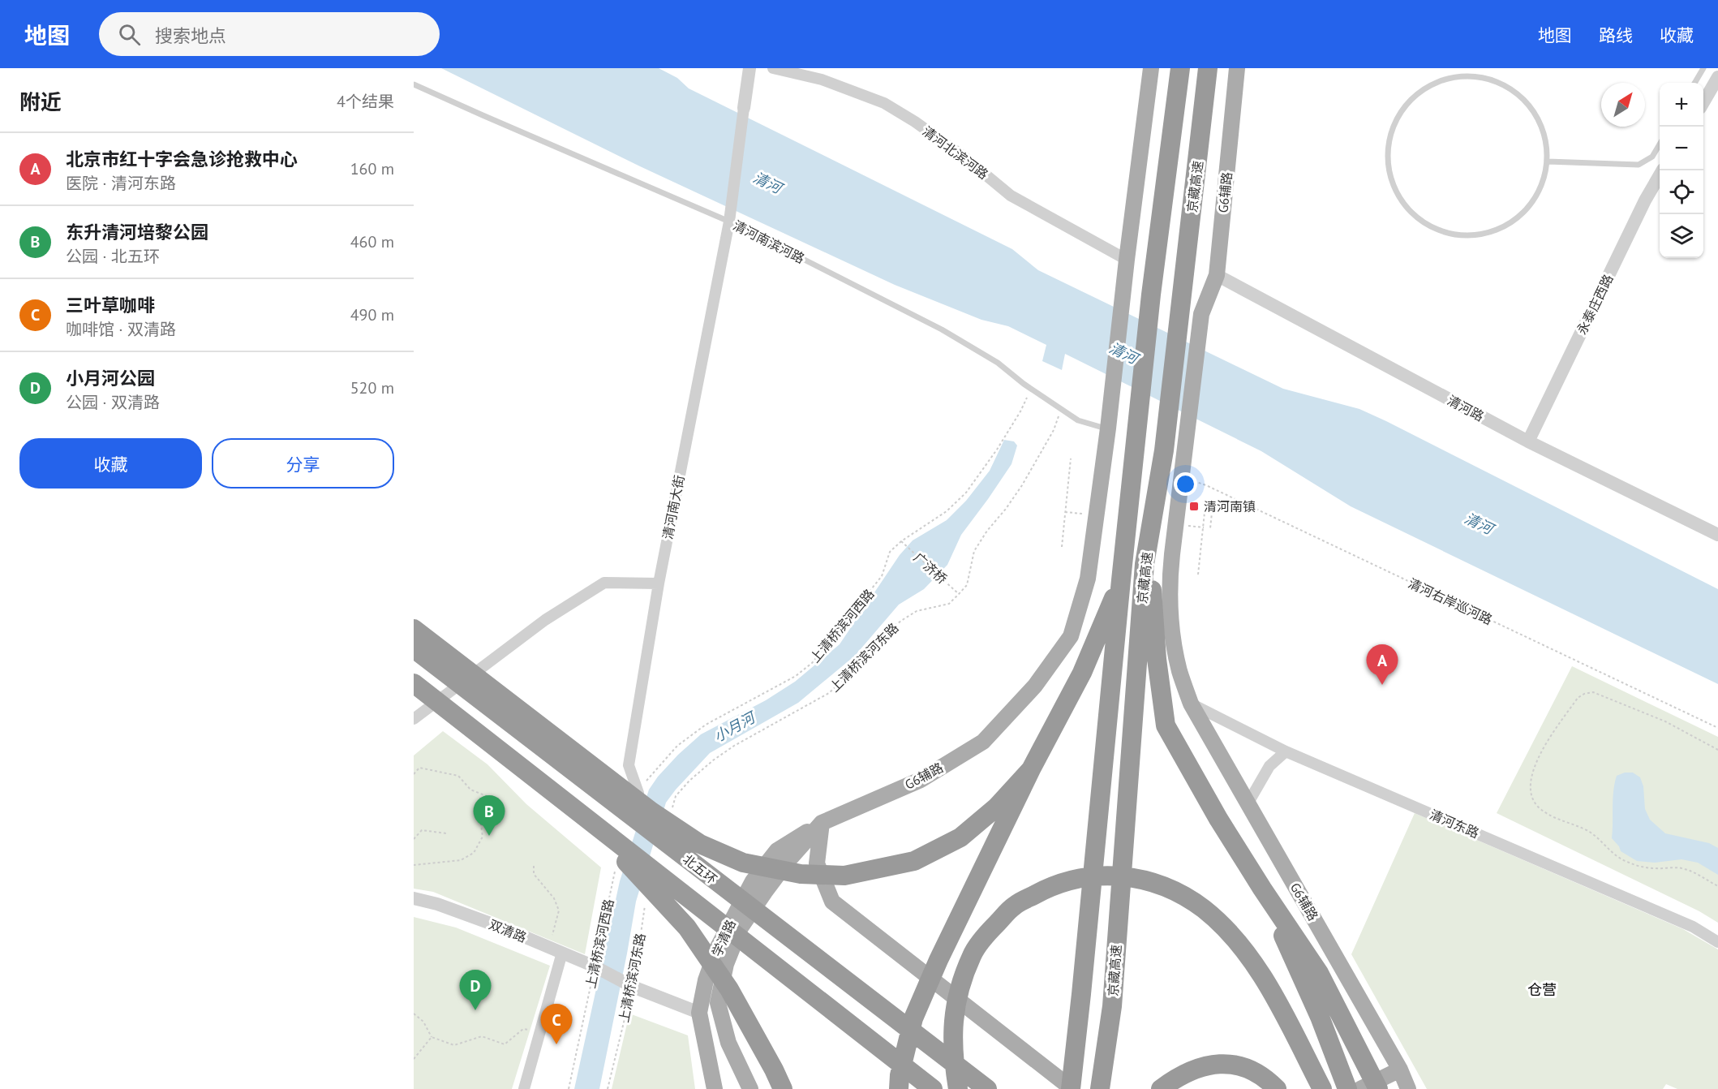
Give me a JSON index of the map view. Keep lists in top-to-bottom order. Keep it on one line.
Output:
{"streets":{"highway":["京藏高速","北五环"],"main road":["G6辅路","学清路"],"street":["清河北滨河路","永泰庄西路","清河路","清河南大街","清河东路","双清路"],"lane":["清河南滨河路"],"path":["广济桥","清河右岸巡河路","上清桥滨河西路","上清桥滨河东路"]},"crossings":[["清河北滨河路","G6辅路"],["G6辅路","清河南滨河路"],["G6辅路","清河路"],["G6辅路","清河右岸巡河路"],["G6辅路","清河东路"],["G6辅路","学清路"],["清河南滨河路","清河南大街"],["清河南滨河路","上清桥滨河西路"],["永泰庄西路","清河路"],["清河南大街","上清桥滨河西路"],["广济桥","上清桥滨河西路"],["广济桥","上清桥滨河东路"],["上清桥滨河西路","双清路"],["上清桥滨河东路","双清路"]],"districts":["仓营"],"water":["清河","小月河"],"places":{"transit":["清河南镇"]},"north":"top right","page":{"header":"地图","search":"搜索地点","nav":["地图","路线","收藏"],"heading":["附近","4个结果"],"map_buttons":["+","−"],"list":[{"mark":"A","name":"北京市红十字会急诊抢救中心","note":"医院 · 清河东路","value":"160 m"},{"mark":"B","name":"东升清河培黎公园","note":"公园 · 北五环","value":"460 m"},{"mark":"C","name":"三叶草咖啡","note":"咖啡馆 · 双清路","value":"490 m"},{"mark":"D","name":"小月河公园","note":"公园 · 双清路","value":"520 m"}],"buttons":["收藏","分享"],"pins":["A","B","D","C"]}}
